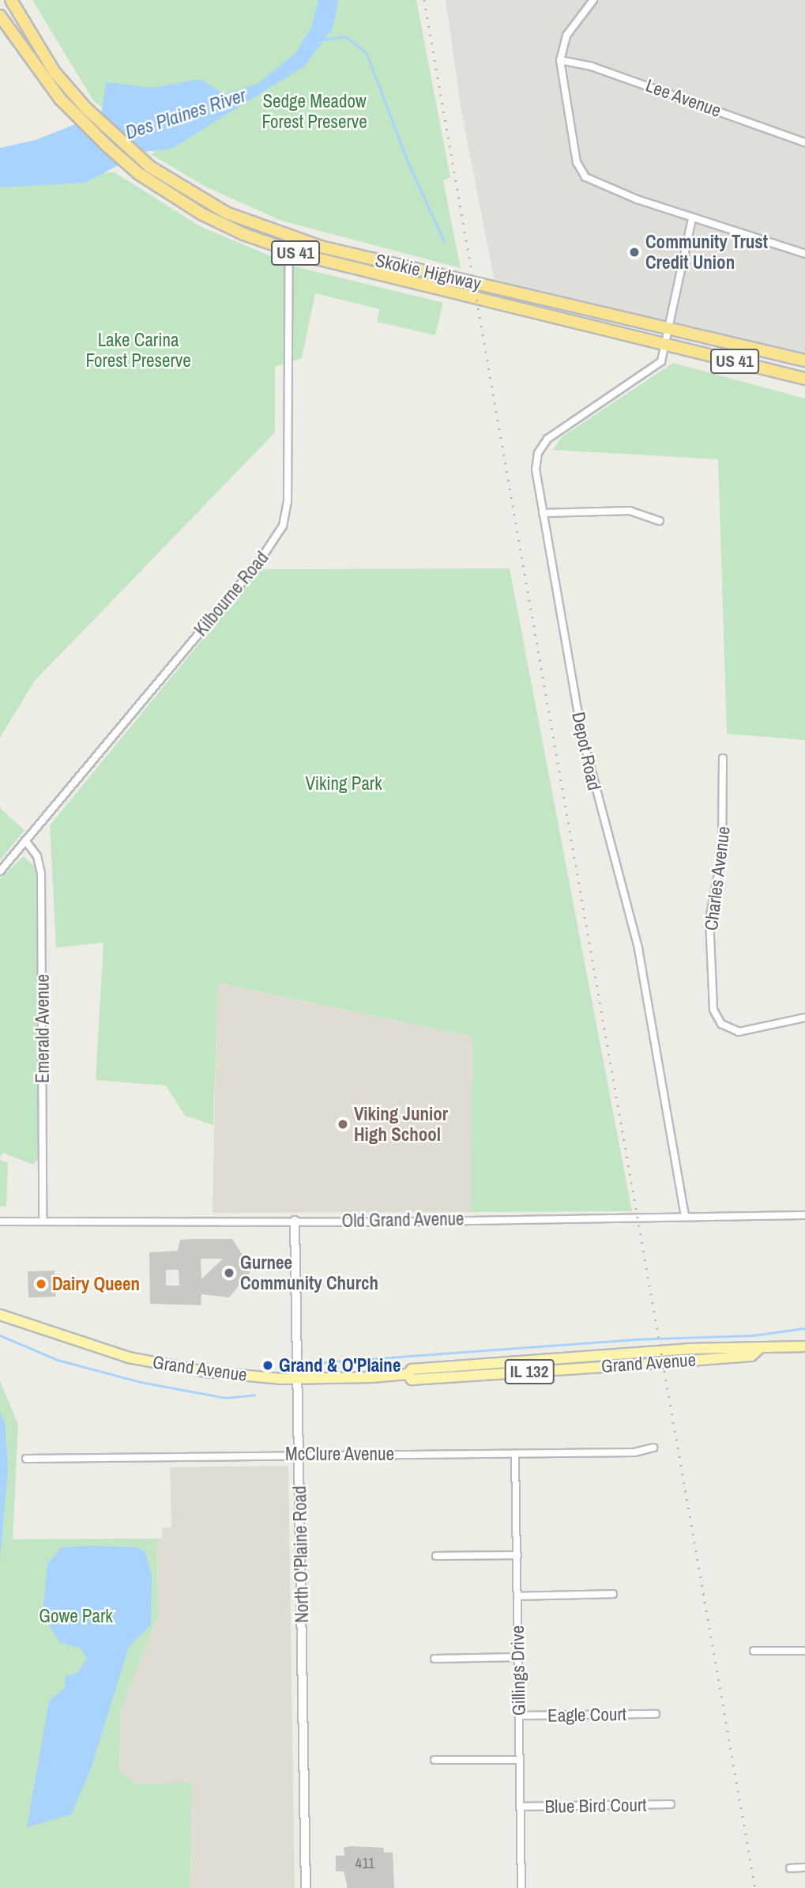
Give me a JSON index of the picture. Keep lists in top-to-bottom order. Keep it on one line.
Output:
{"streets":{"highway":["US 41","Skokie Highway"],"main road":["Grand Avenue","IL 132"],"street":["Lee Avenue","Kilbourne Road","Depot Road","Charles Avenue","Emerald Avenue","Old Grand Avenue","McClure Avenue","North O'Plaine Road","Gillings Drive","Eagle Court","Blue Bird Court"]},"crossings":[["Skokie Highway","Kilbourne Road"],["Skokie Highway","Depot Road"],["Kilbourne Road","Emerald Avenue"],["Depot Road","Old Grand Avenue"],["Emerald Avenue","Old Grand Avenue"],["Old Grand Avenue","North O'Plaine Road"],["Grand Avenue","North O'Plaine Road"],["McClure Avenue","North O'Plaine Road"],["McClure Avenue","Gillings Drive"],["Gillings Drive","Eagle Court"],["Gillings Drive","Blue Bird Court"]],"water":["Des Plaines River"],"parks":["Sedge Meadow Forest Preserve","Lake Carina Forest Preserve","Viking Park","Gowe Park"],"places":["Community Trust Credit Union","Viking Junior High School","Gurnee Community Church","Dairy Queen","Grand & O'Plaine"],"house_numbers":["411"]}
